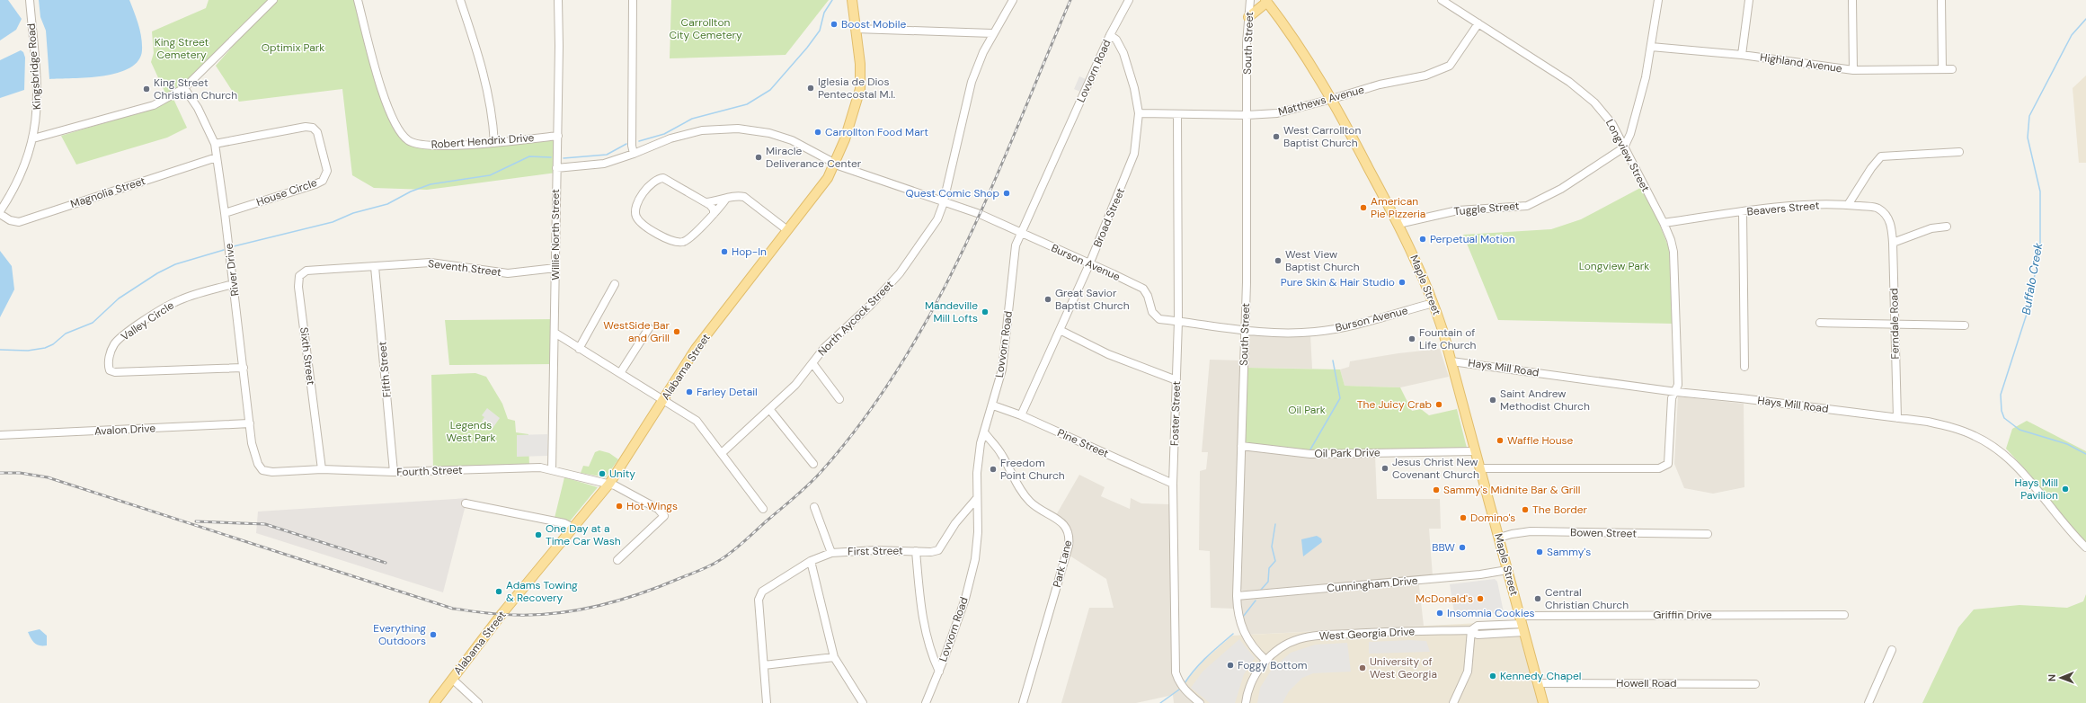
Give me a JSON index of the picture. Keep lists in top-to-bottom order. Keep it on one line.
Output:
{"streets":{"main road":["Maple Street","Alabama Street"],"street":["South Street","Highland Avenue","Kingsbridge Road","Lovvorn Road","Matthews Avenue","Robert Hendrix Drive","Longview Street","Magnolia Street","House Circle","Tuggle Street","Beavers Street","Broad Street","Willie North Street","Burson Avenue","Seventh Street","River Drive","North Aycock Street","Valley Circle","Ferndale Road","Sixth Street","Hays Mill Road","Fifth Street","Foster Street","Avalon Drive","Pine Street","Oil Park Drive","Fourth Street","Bowen Street","First Street","Park Lane","Cunningham Drive","Griffin Drive","West Georgia Drive","Howell Road"]},"crossings":[["South Street","Matthews Avenue"],["South Street","Burson Avenue"],["South Street","Oil Park Drive"],["South Street","Cunningham Drive"],["South Street","West Georgia Drive"],["Kingsbridge Road","Magnolia Street"],["Lovvorn Road","Broad Street"],["Lovvorn Road","Burson Avenue"],["Lovvorn Road","Pine Street"],["Lovvorn Road","First Street"],["Lovvorn Road","Park Lane"],["Matthews Avenue","Longview Street"],["Matthews Avenue","Broad Street"],["Matthews Avenue","Maple Street"],["Matthews Avenue","Foster Street"],["Robert Hendrix Drive","Willie North Street"],["Longview Street","Tuggle Street"],["Longview Street","Beavers Street"],["Longview Street","Maple Street"],["Longview Street","Hays Mill Road"],["Magnolia Street","River Drive"],["House Circle","River Drive"],["Tuggle Street","Maple Street"],["Beavers Street","Ferndale Road"],["Broad Street","Burson Avenue"],["Broad Street","Pine Street"],["Willie North Street","Burson Avenue"],["Willie North Street","Seventh Street"],["Willie North Street","Fourth Street"],["Burson Avenue","Maple Street"],["Burson Avenue","North Aycock Street"],["Burson Avenue","Alabama Street"],["Burson Avenue","Foster Street"],["Seventh Street","Sixth Street"],["Seventh Street","Fifth Street"],["River Drive","Valley Circle"],["River Drive","Avalon Drive"],["River Drive","Fourth Street"],["Maple Street","Hays Mill Road"],["Maple Street","Oil Park Drive"],["Maple Street","Bowen Street"],["Maple Street","Cunningham Drive"],["Maple Street","Griffin Drive"],["Maple Street","Howell Road"],["Ferndale Road","Hays Mill Road"],["Sixth Street","Fourth Street"],["Alabama Street","Fourth Street"],["Fifth Street","Fourth Street"],["Foster Street","Pine Street"],["Griffin Drive","West Georgia Drive"]],"water":["Buffalo Creek"],"parks":["Carrollton City Cemetery","King Street Cemetery","Optimix Park","Longview Park","Oil Park","Legends West Park"],"places":["Boost Mobile","Iglesia de Dios Pentecostal M.I.","King Street Christian Church","Carrollton Food Mart","West Carrollton Baptist Church","Miracle Deliverance Center","Quest Comic Shop","American Pie Pizzeria","Perpetual Motion","Hop-In","West View Baptist Church","Pure Skin & Hair Studio","Great Savior Baptist Church","Mandeville Mill Lofts","WestSide Bar and Grill","Fountain of Life Church","Farley Detail","Saint Andrew Methodist Church","The Juicy Crab","Waffle House","Jesus Christ New Covenant Church","Freedom Point Church","Unity","Hays Mill Pavilion","Sammy's Midnite Bar & Grill","Hot Wings","The Border","Domino's","One Day at a Time Car Wash","BBW","Sammy's","Adams Towing & Recovery","McDonald's","Central Christian Church","Insomnia Cookies","Everything Outdoors","Foggy Bottom","University of West Georgia","Kennedy Chapel"],"north":"left"}
